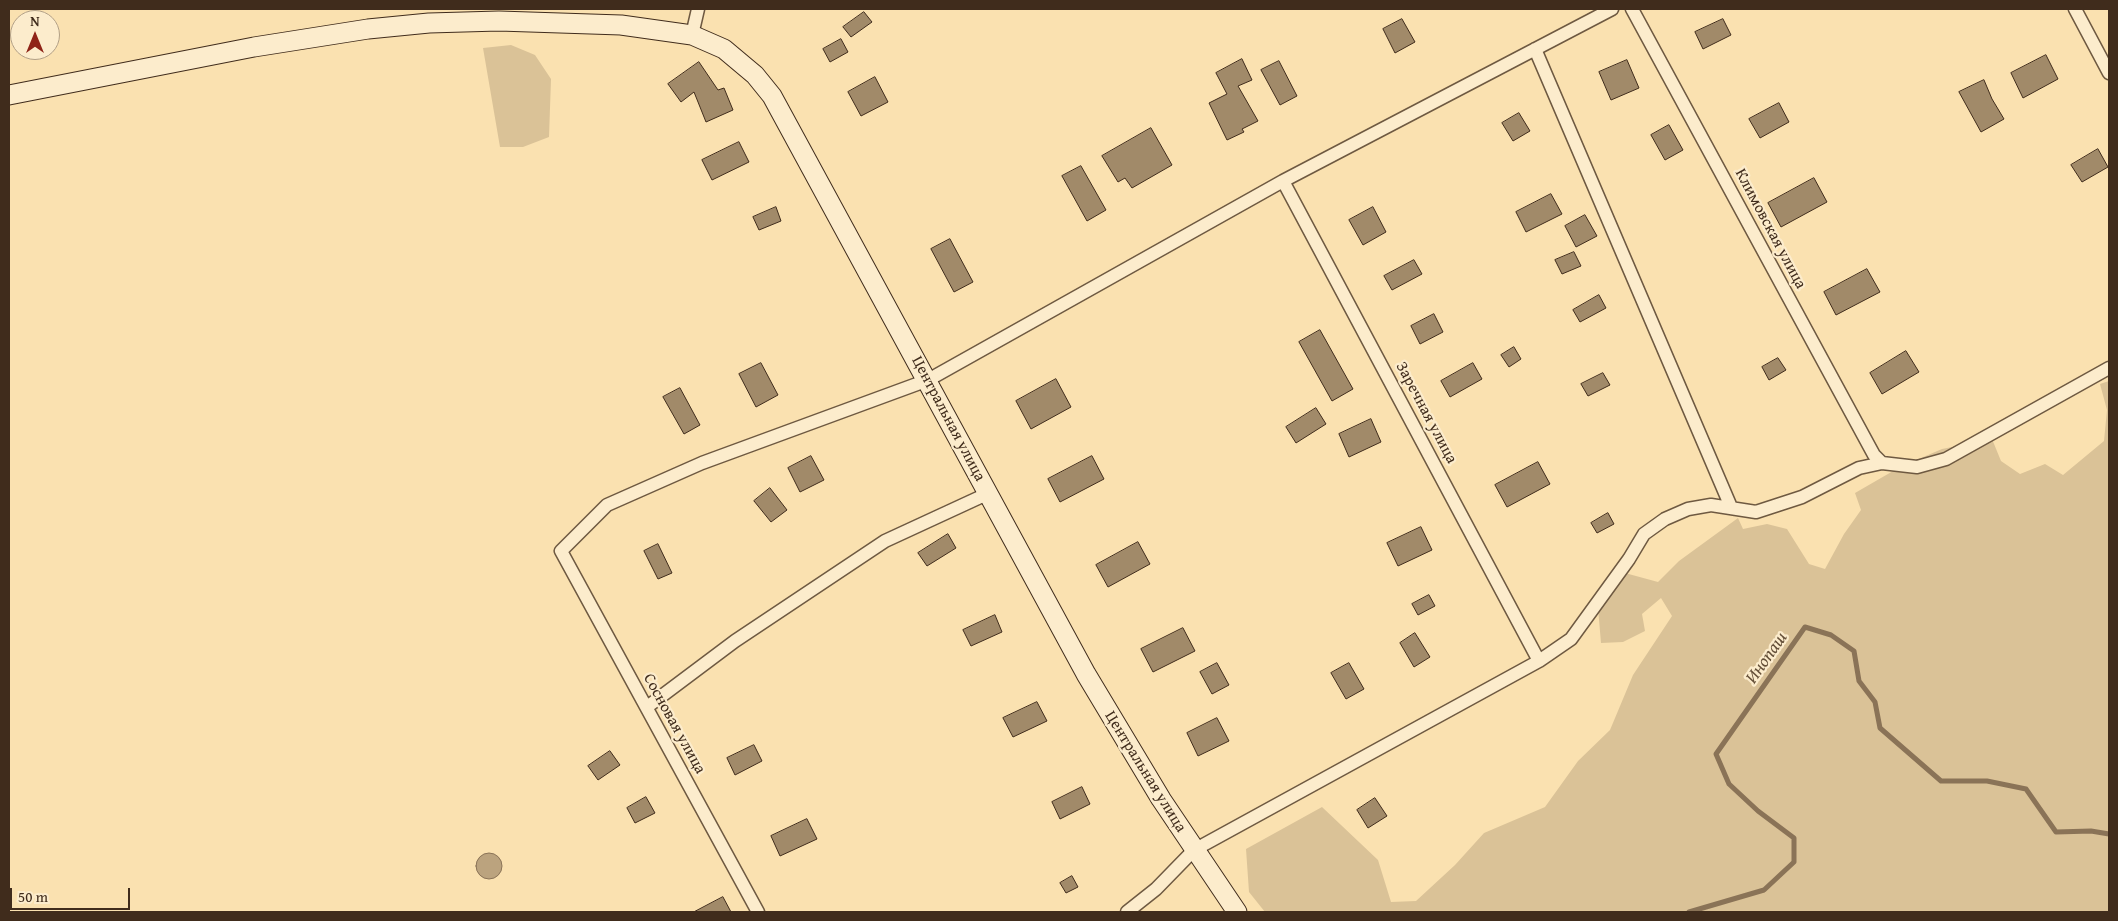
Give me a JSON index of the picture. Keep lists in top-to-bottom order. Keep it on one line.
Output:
{"streets":{"street":["Климовская улица","Заречная улица","Центральная улица","Сосновая улица"]},"crossings":[["Центральная улица","Сосновая улица"]],"water":["Инопаш"],"scale_bar":"50 m","north":"top"}
